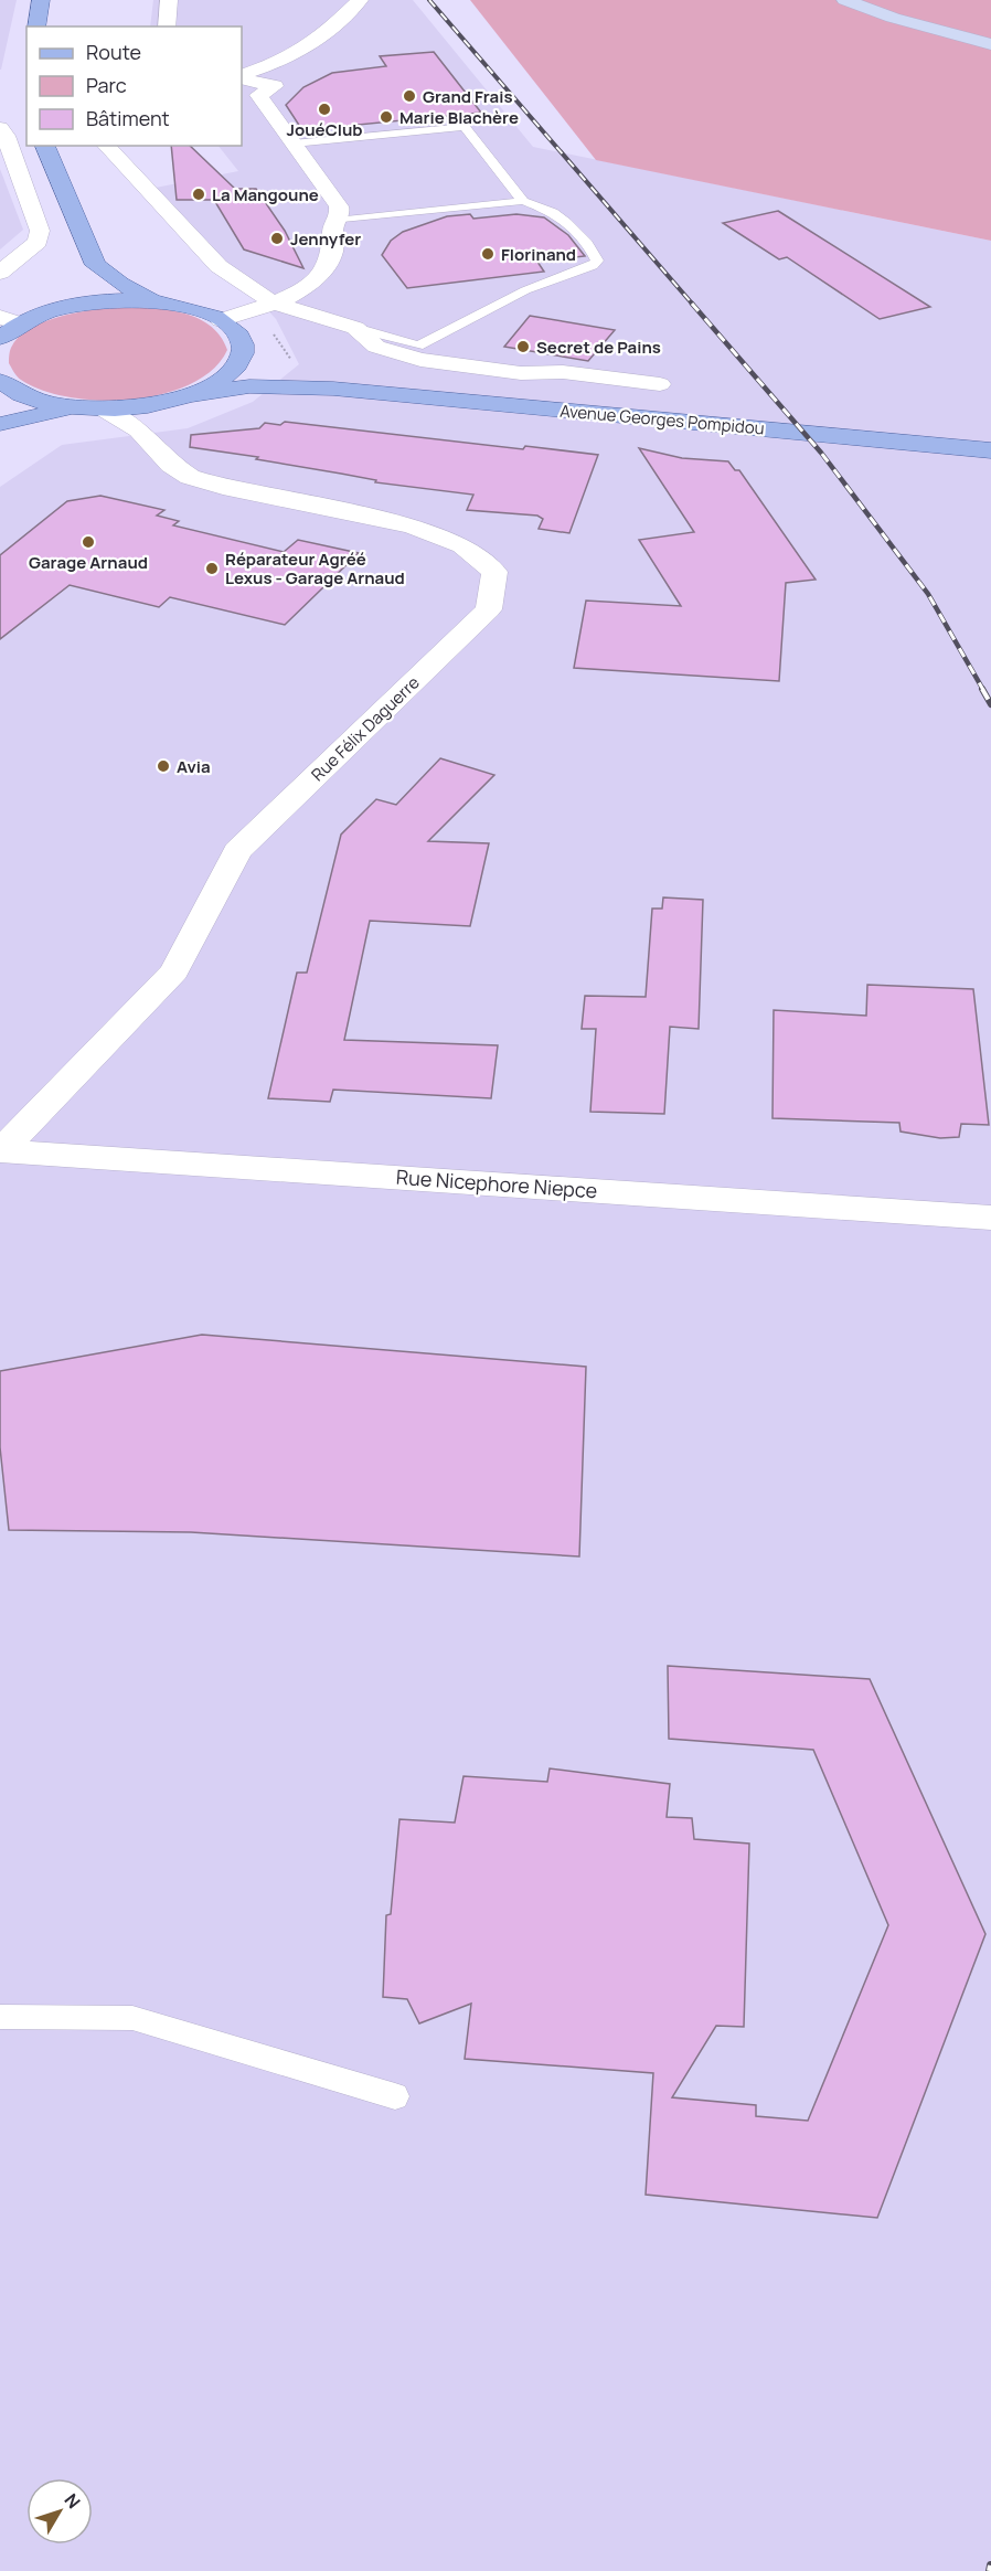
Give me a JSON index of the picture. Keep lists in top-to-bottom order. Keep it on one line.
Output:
{"streets":{"main road":["Avenue Georges Pompidou"],"street":["Rue Félix Daguerre","Rue Nicephore Niepce"]},"crossings":[["Avenue Georges Pompidou","Rue Félix Daguerre"],["Rue Félix Daguerre","Rue Nicephore Niepce"]],"places":["Grand Frais","JouéClub","Marie Blachère","La Mangoune","Jennyfer","Florinand","Secret de Pains","Garage Arnaud","Réparateur Agréé Lexus - Garage Arnaud","Avia"],"legend":["Route","Parc","Bâtiment"],"north":"top right"}
